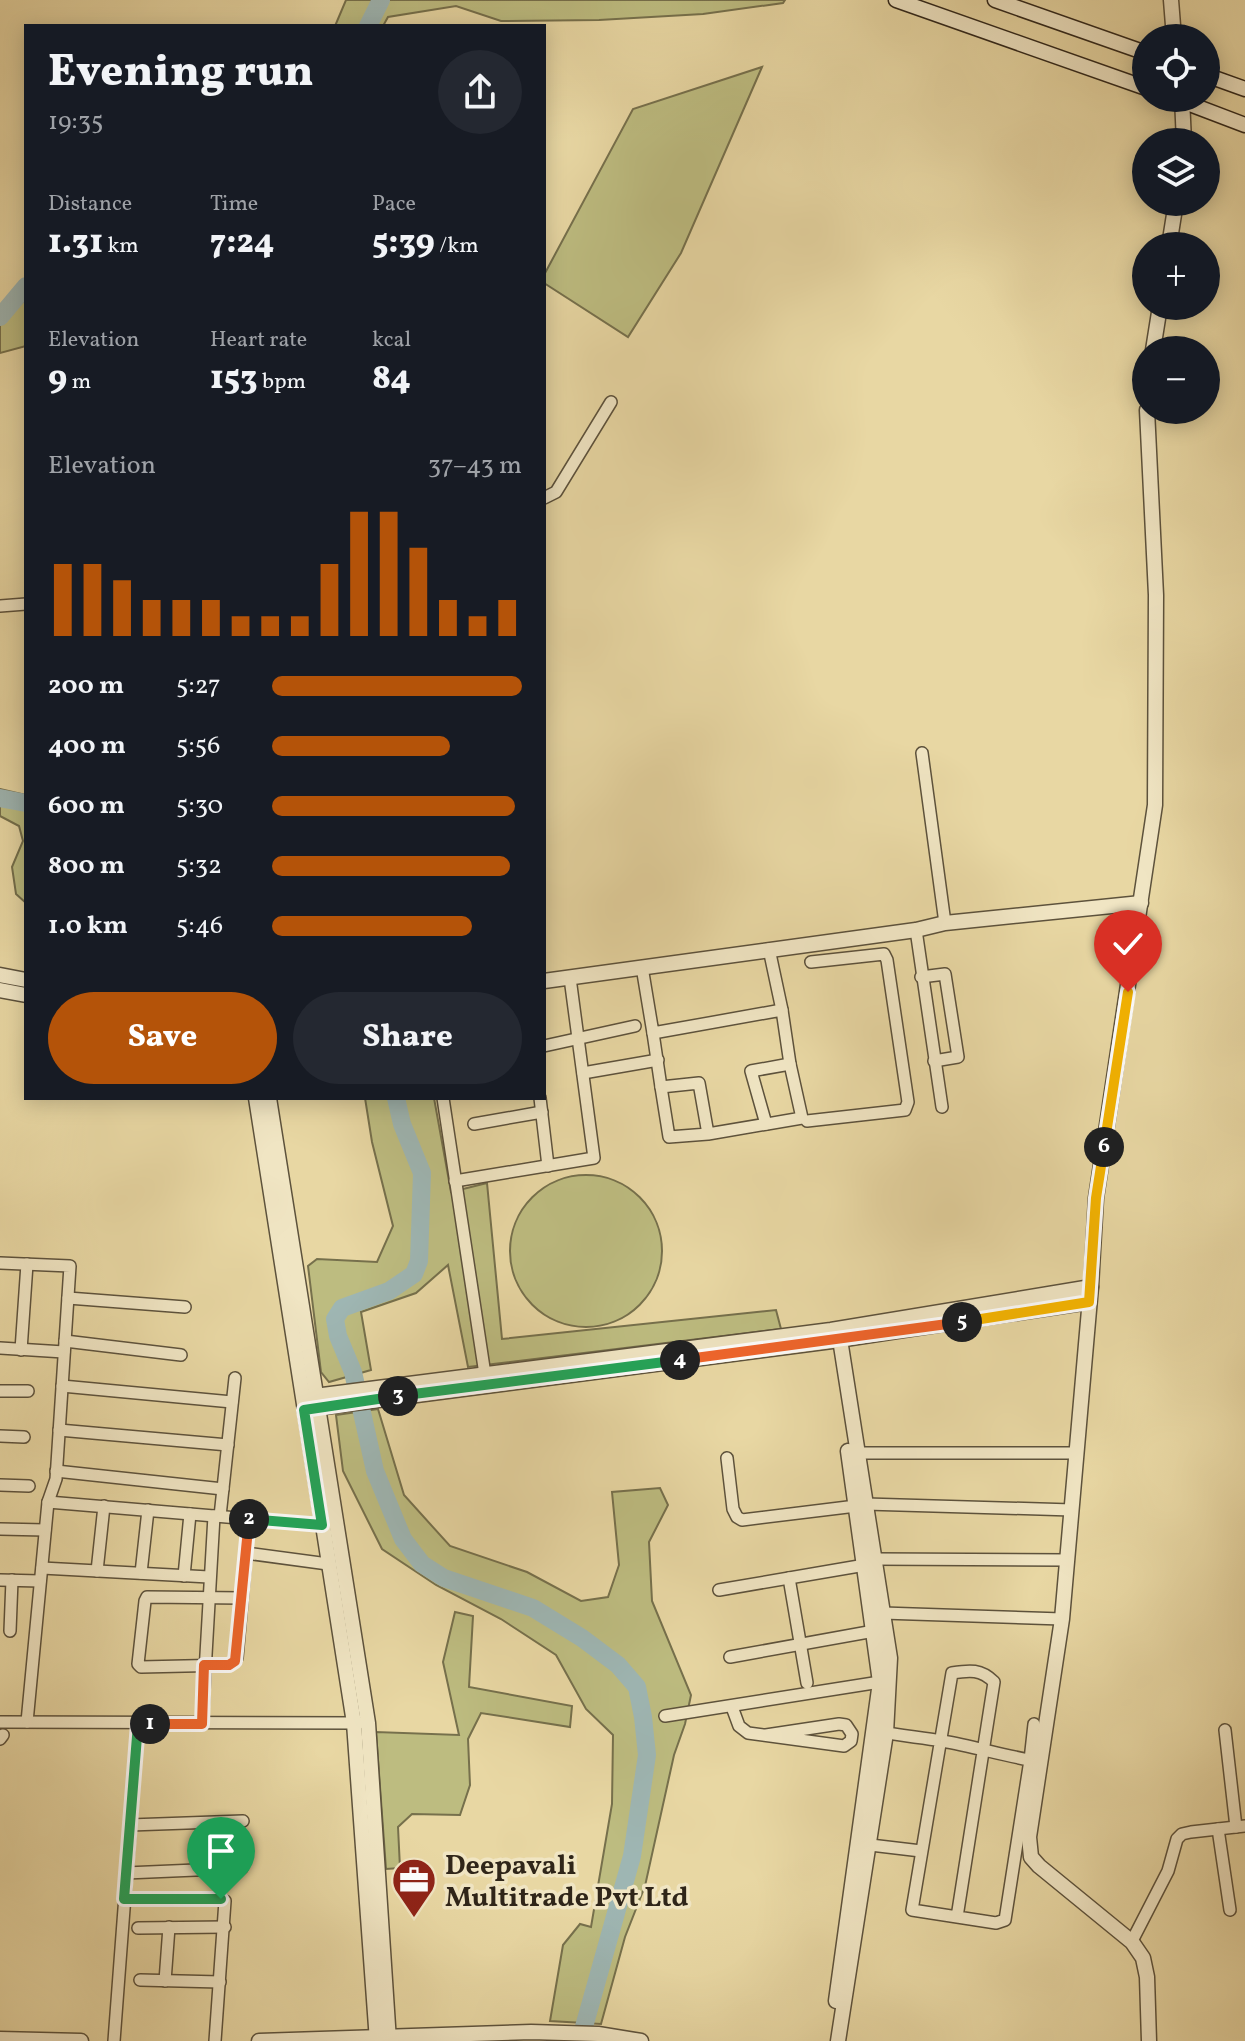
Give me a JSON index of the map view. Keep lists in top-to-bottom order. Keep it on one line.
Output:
{"places":{"office":["Deepavali Multitrade Pvt Ltd"]},"page":{"map_buttons":["+","−"],"heading":["Evening run","19:35"],"stats":[["Distance","1.31 km"],["Time","7:24"],["Pace","5:39 /km"],["Elevation","9 m"],["Heart rate","153 bpm"],["kcal","84"]],"chart":["Elevation","37–43 m"],"list":[{"name":"200 m","note":"5:27"},{"name":"400 m","note":"5:56"},{"name":"600 m","note":"5:30"},{"name":"800 m","note":"5:32"},{"name":"1.0 km","note":"5:46"}],"buttons":["Save","Share"],"pins":["6","5","4","3","2","1"]}}
